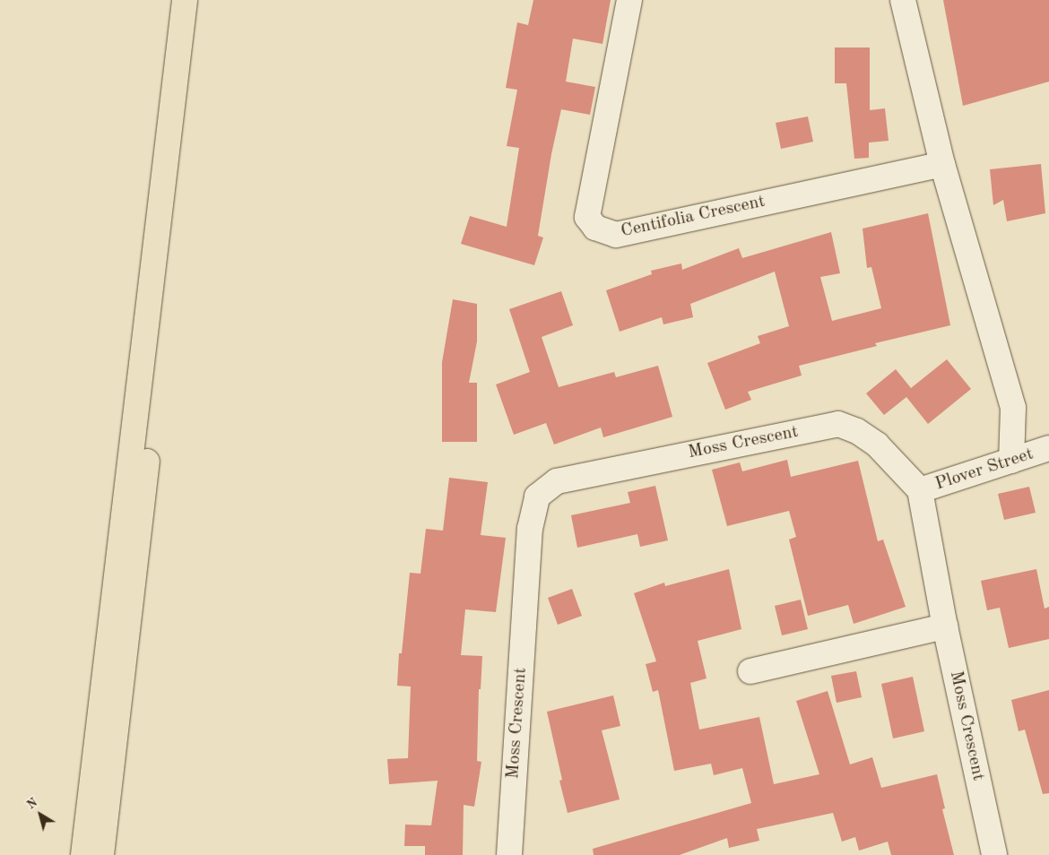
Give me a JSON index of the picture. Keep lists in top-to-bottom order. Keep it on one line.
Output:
{"streets":{"street":["Centifolia Crescent","Moss Crescent","Plover Street"]},"crossings":[["Moss Crescent","Plover Street"]],"north":"top left"}
